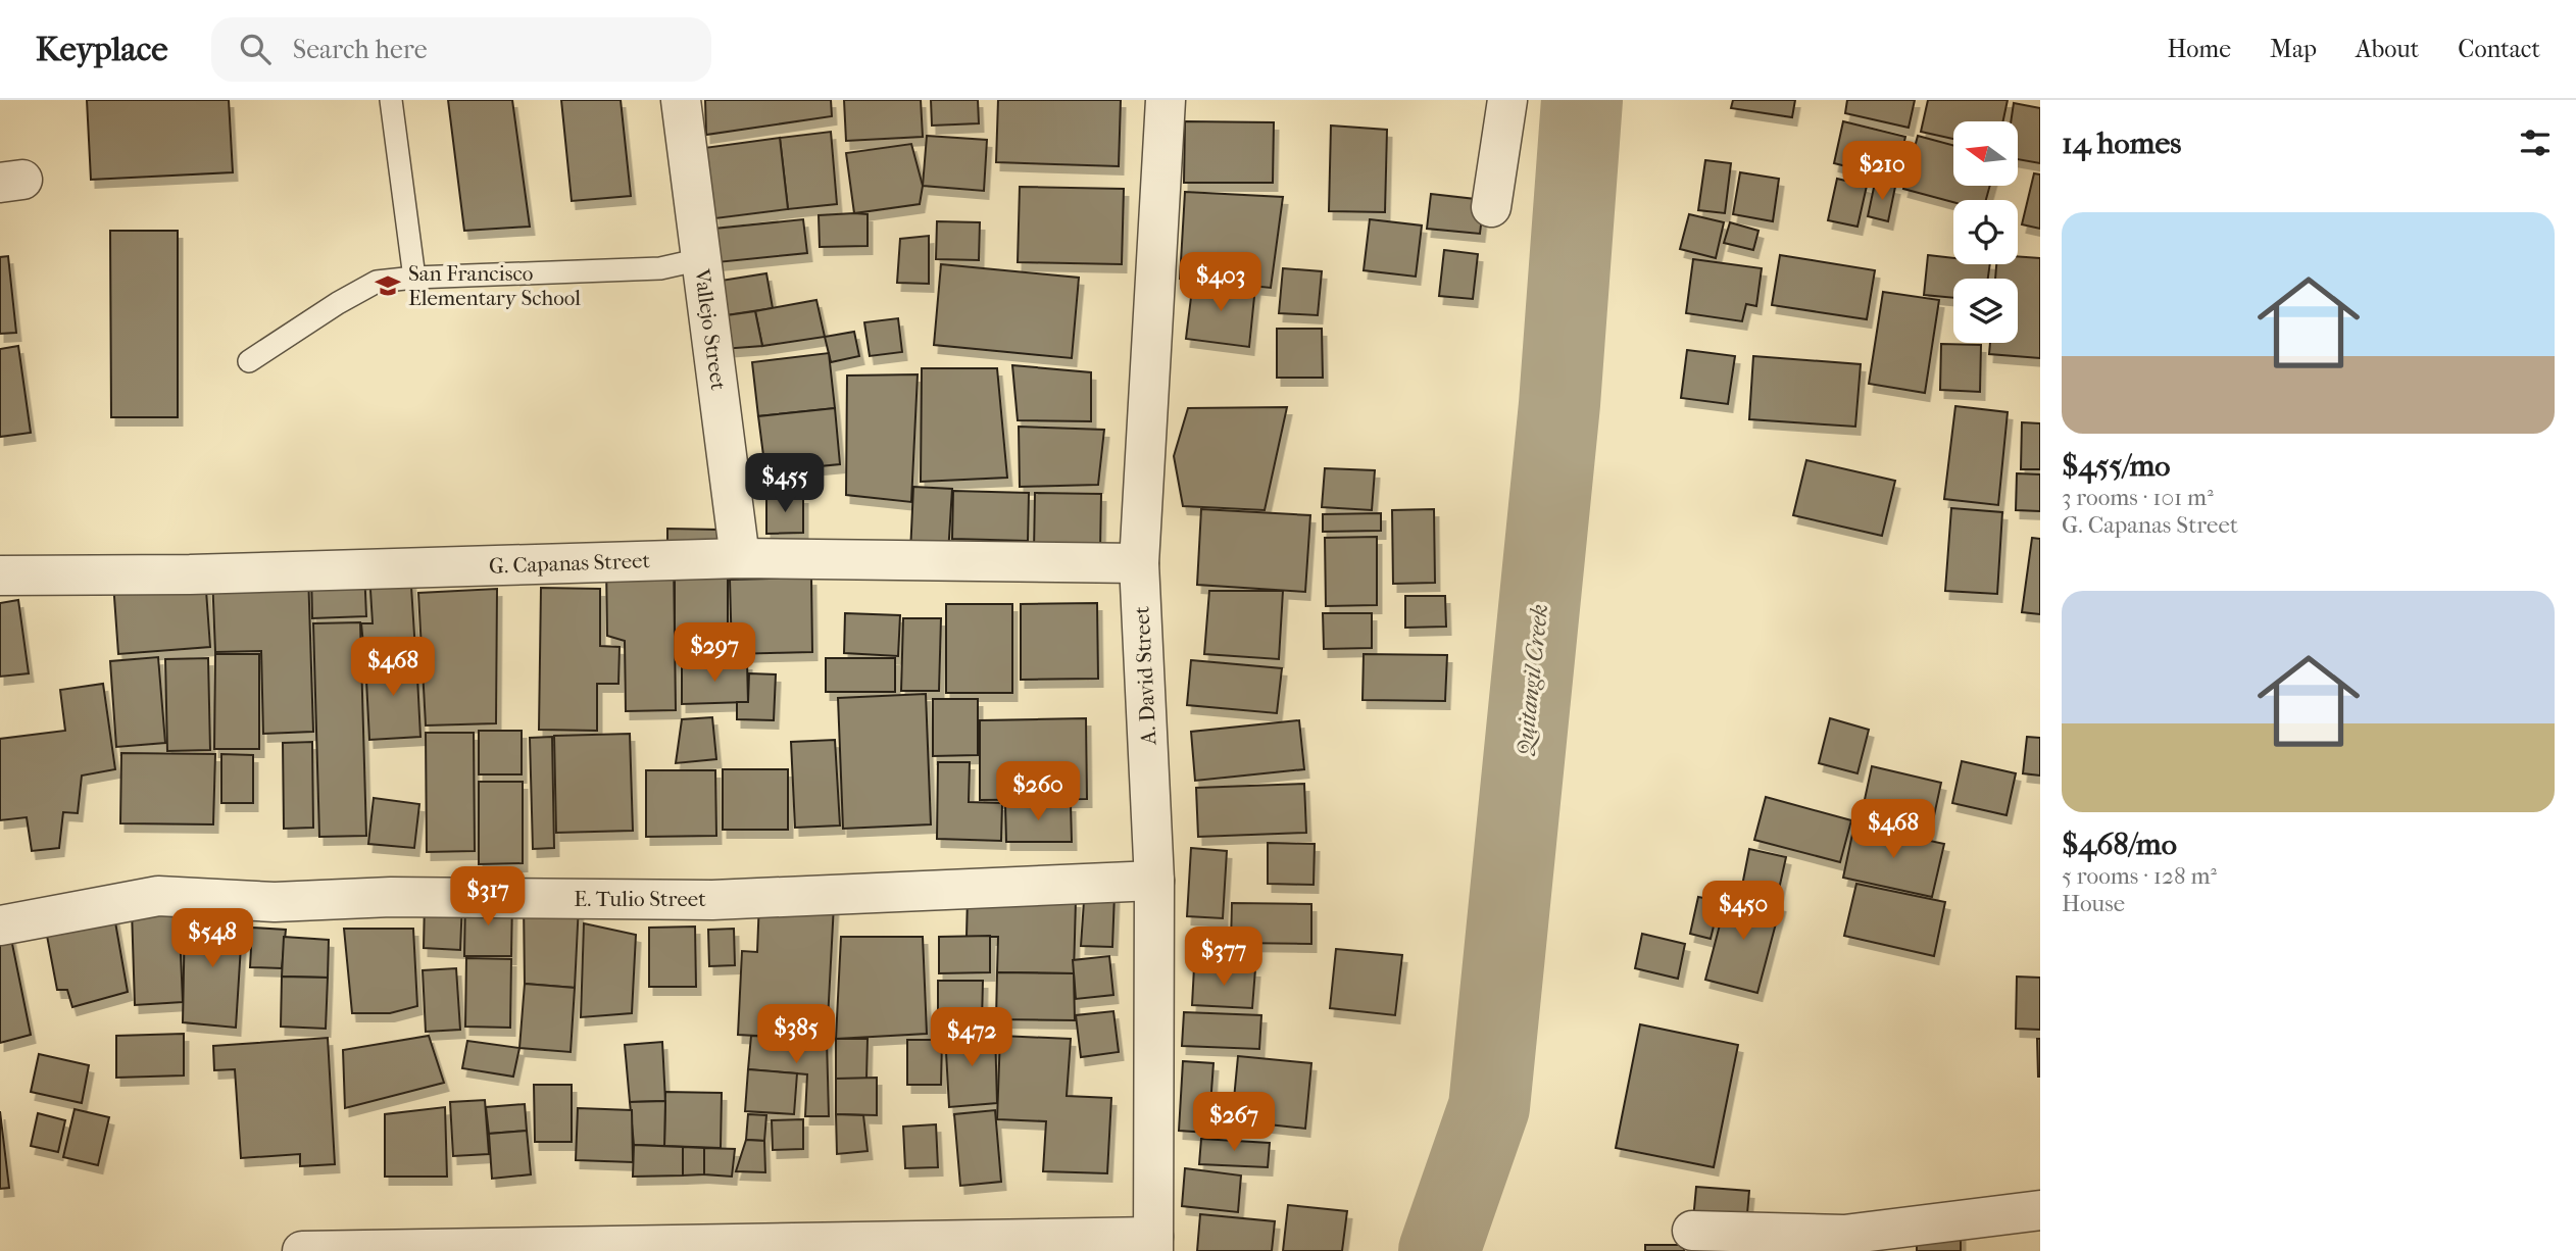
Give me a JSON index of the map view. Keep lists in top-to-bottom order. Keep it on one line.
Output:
{"streets":{"street":["Vallejo Street","G. Capanas Street","A. David Street","E. Tulio Street"]},"crossings":[["Vallejo Street","G. Capanas Street"],["G. Capanas Street","A. David Street"],["A. David Street","E. Tulio Street"]],"water":["Quitangil Creek"],"places":{"school or university":["San Francisco Elementary School"]},"north":"left","page":{"header":"Keyplace","search":"Search here","nav":["Home","Map","About","Contact"],"heading":"14 homes","price":["$210","$403","$455","$297","$468","$260","$468","$317","$450","$548","$377","$385","$472","$267"],"list":[{"name":"$455/mo","note":"3 rooms · 101 m² · G. Capanas Street"},{"name":"$468/mo","note":"5 rooms · 128 m² · House"}]}}
